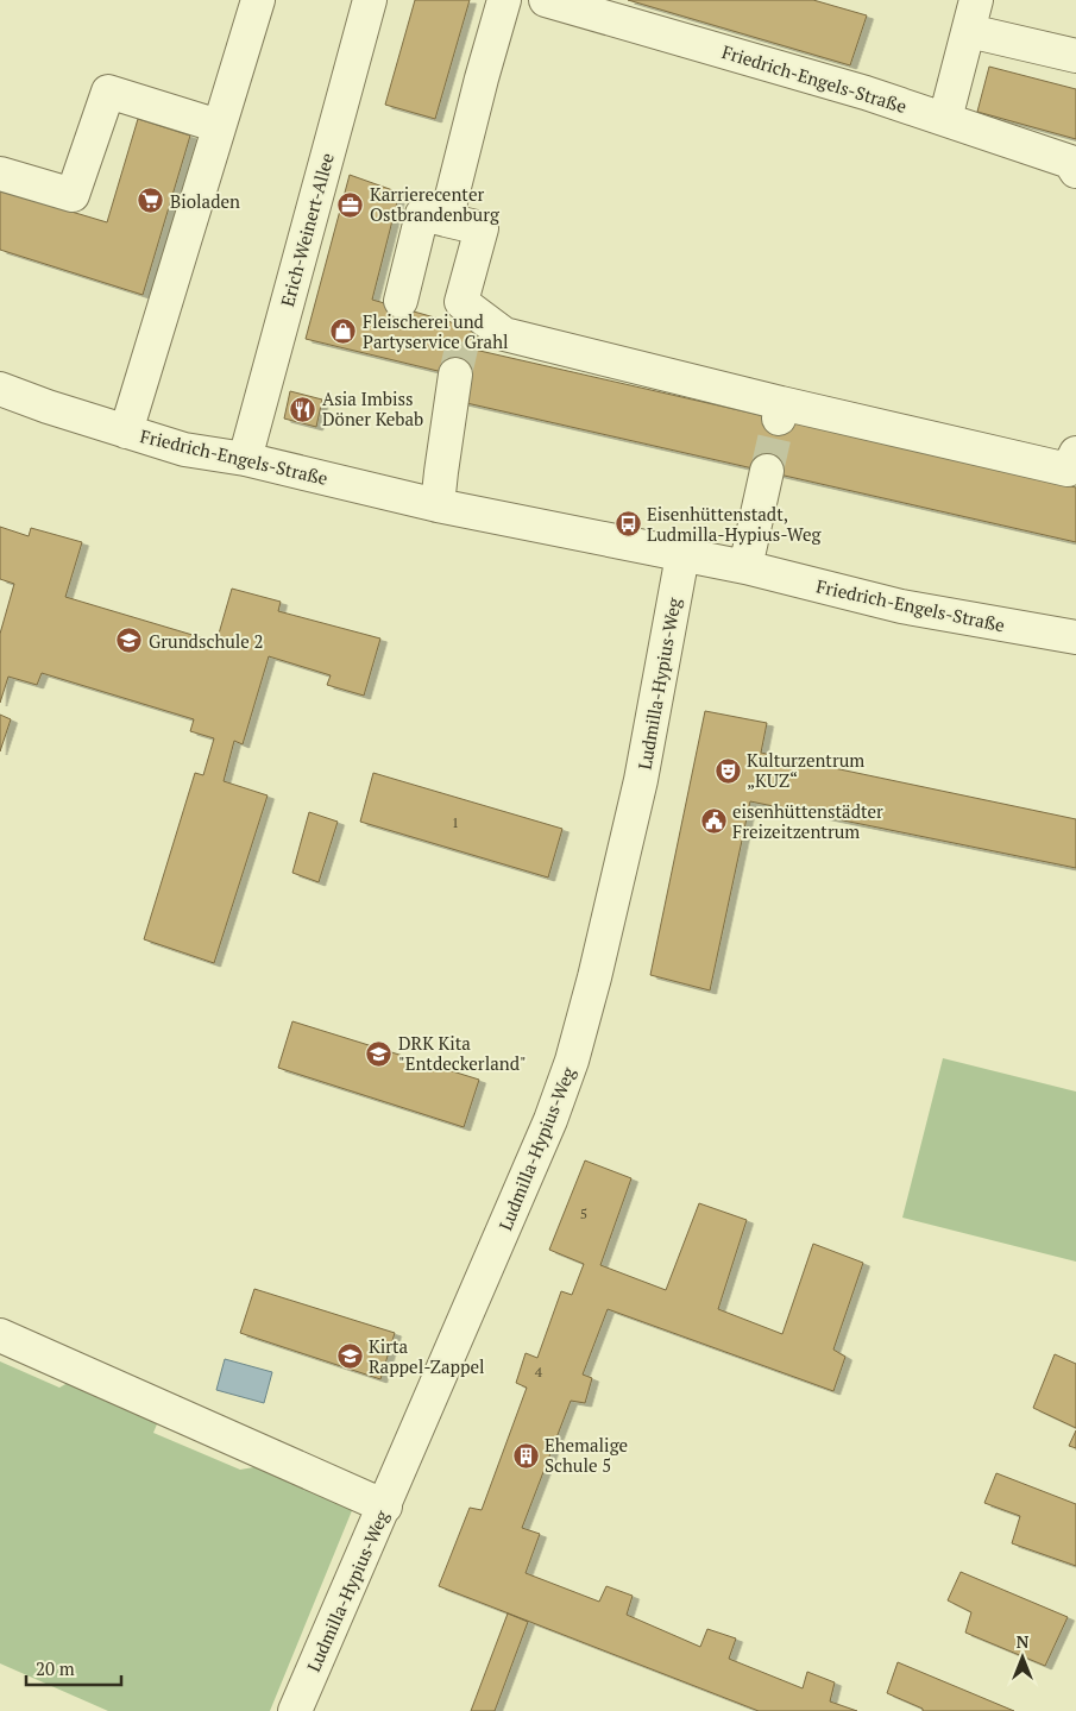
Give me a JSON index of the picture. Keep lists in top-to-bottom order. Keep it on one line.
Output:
{"streets":{"street":["Friedrich-Engels-Straße","Erich-Weinert-Allee","Ludmilla-Hypius-Weg"]},"crossings":[["Friedrich-Engels-Straße","Erich-Weinert-Allee"],["Friedrich-Engels-Straße","Ludmilla-Hypius-Weg"]],"places":{"supermarket":["Bioladen"],"office":["Karrierecenter Ostbrandenburg"],"shop":["Fleischerei und Partyservice Grahl"],"restaurant":["Asia Imbiss Döner Kebab"],"bus stop":["Eisenhüttenstadt, Ludmilla-Hypius-Weg"],"school or university":["Grundschule 2","DRK Kita \"Entdeckerland\"","Kirta Rappel-Zappel"],"theatre":["Kulturzentrum „KUZ“"],"public building":["eisenhüttenstädter Freizeitzentrum"],"building":["Ehemalige Schule 5"]},"house_numbers":["1","5","4"],"scale_bar":"20 m","north":"top"}
